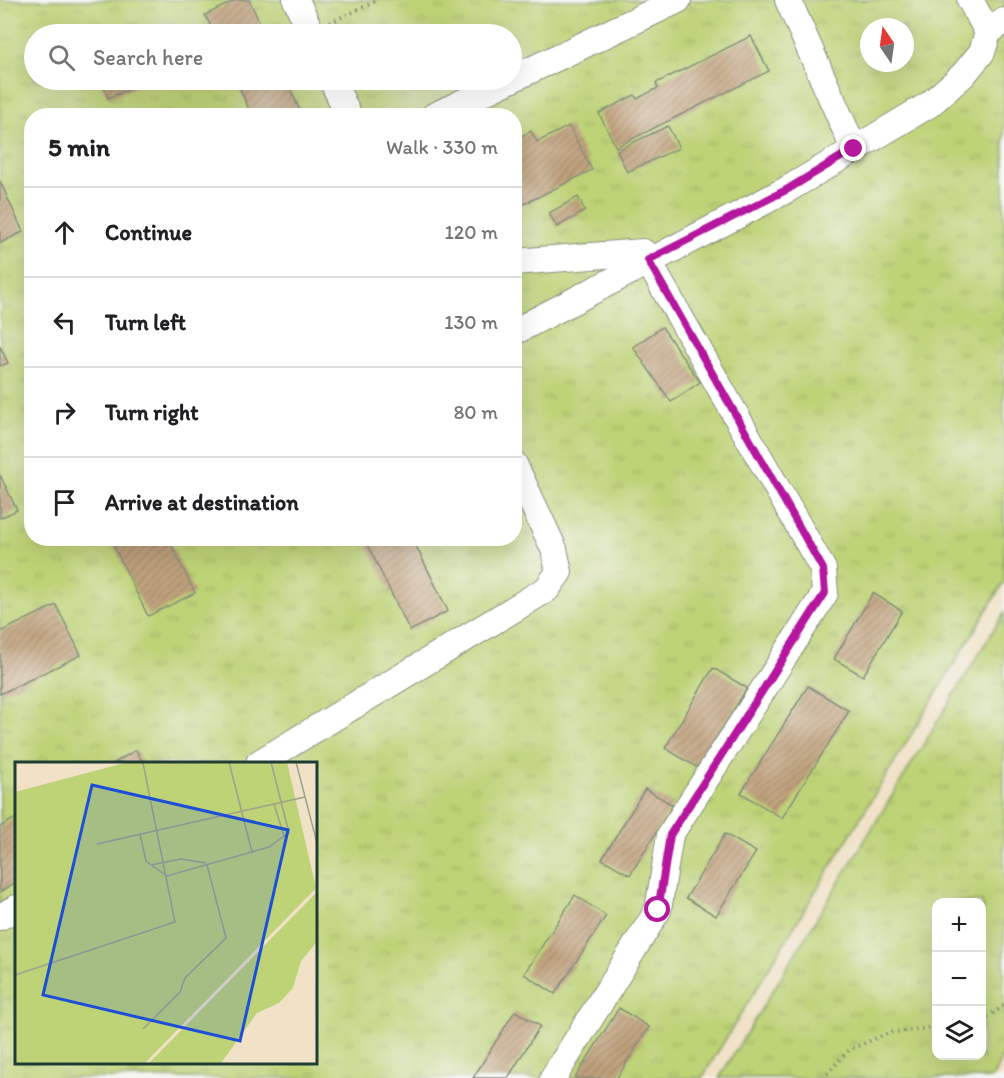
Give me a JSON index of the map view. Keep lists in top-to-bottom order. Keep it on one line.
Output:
{"north":"top","page":{"search":"Search here","heading":["5 min","Walk · 330 m"],"list":[["Continue","120 m"],["Turn left","130 m"],["Turn right","80 m"],"Arrive at destination"],"map_buttons":["+","−"]}}
